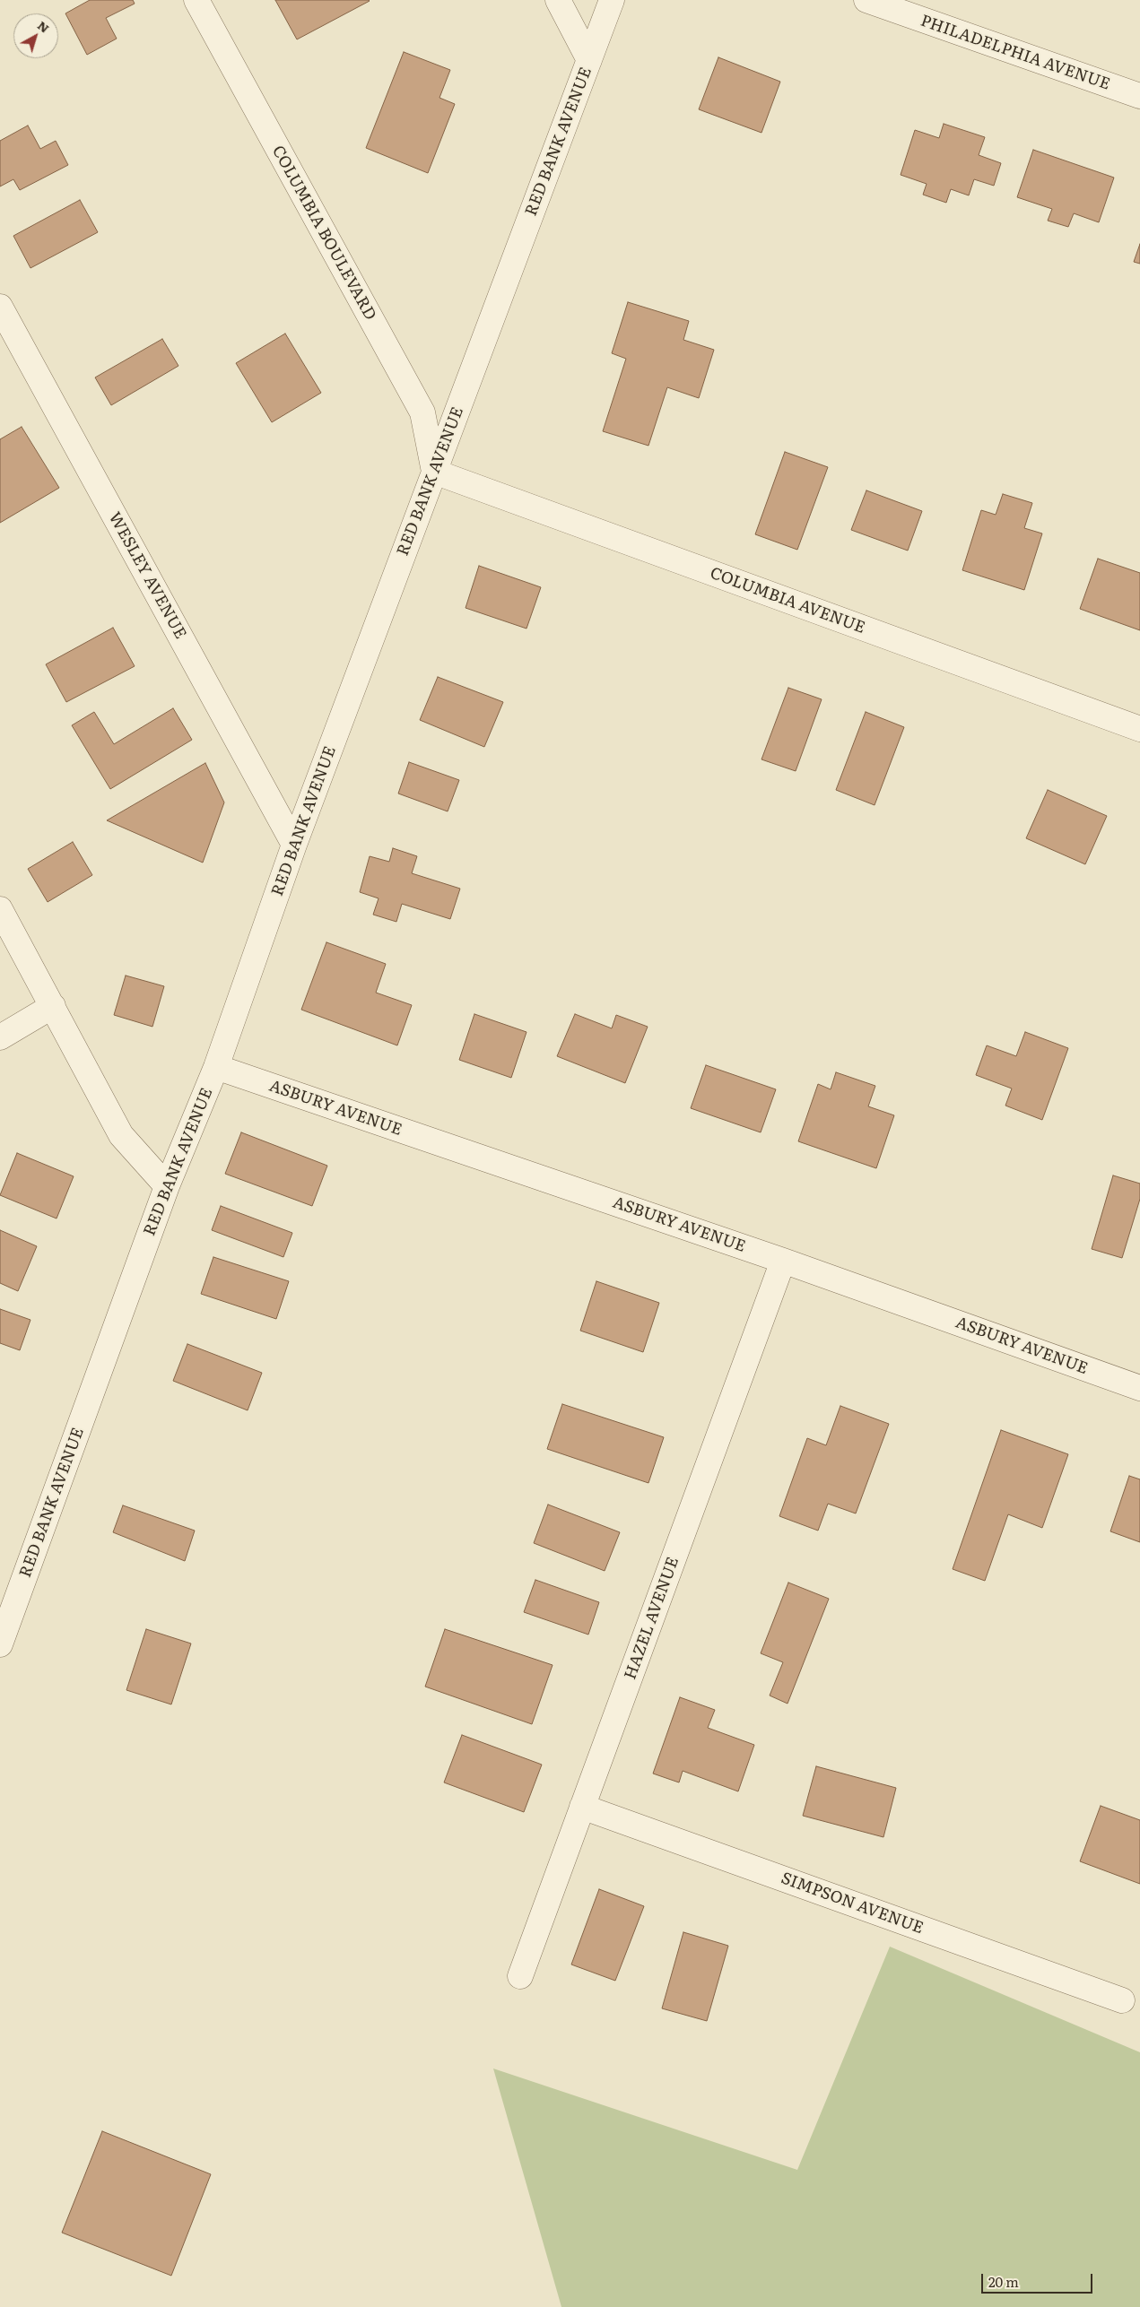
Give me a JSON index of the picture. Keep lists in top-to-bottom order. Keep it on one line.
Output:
{"streets":{"street":["PHILADELPHIA AVENUE","RED BANK AVENUE","COLUMBIA BOULEVARD","WESLEY AVENUE","COLUMBIA AVENUE","ASBURY AVENUE","HAZEL AVENUE","SIMPSON AVENUE"]},"crossings":[["RED BANK AVENUE","COLUMBIA BOULEVARD"],["RED BANK AVENUE","WESLEY AVENUE"],["RED BANK AVENUE","COLUMBIA AVENUE"],["RED BANK AVENUE","ASBURY AVENUE"],["COLUMBIA BOULEVARD","COLUMBIA AVENUE"],["ASBURY AVENUE","HAZEL AVENUE"],["HAZEL AVENUE","SIMPSON AVENUE"]],"scale_bar":"20 m","north":"top right"}
